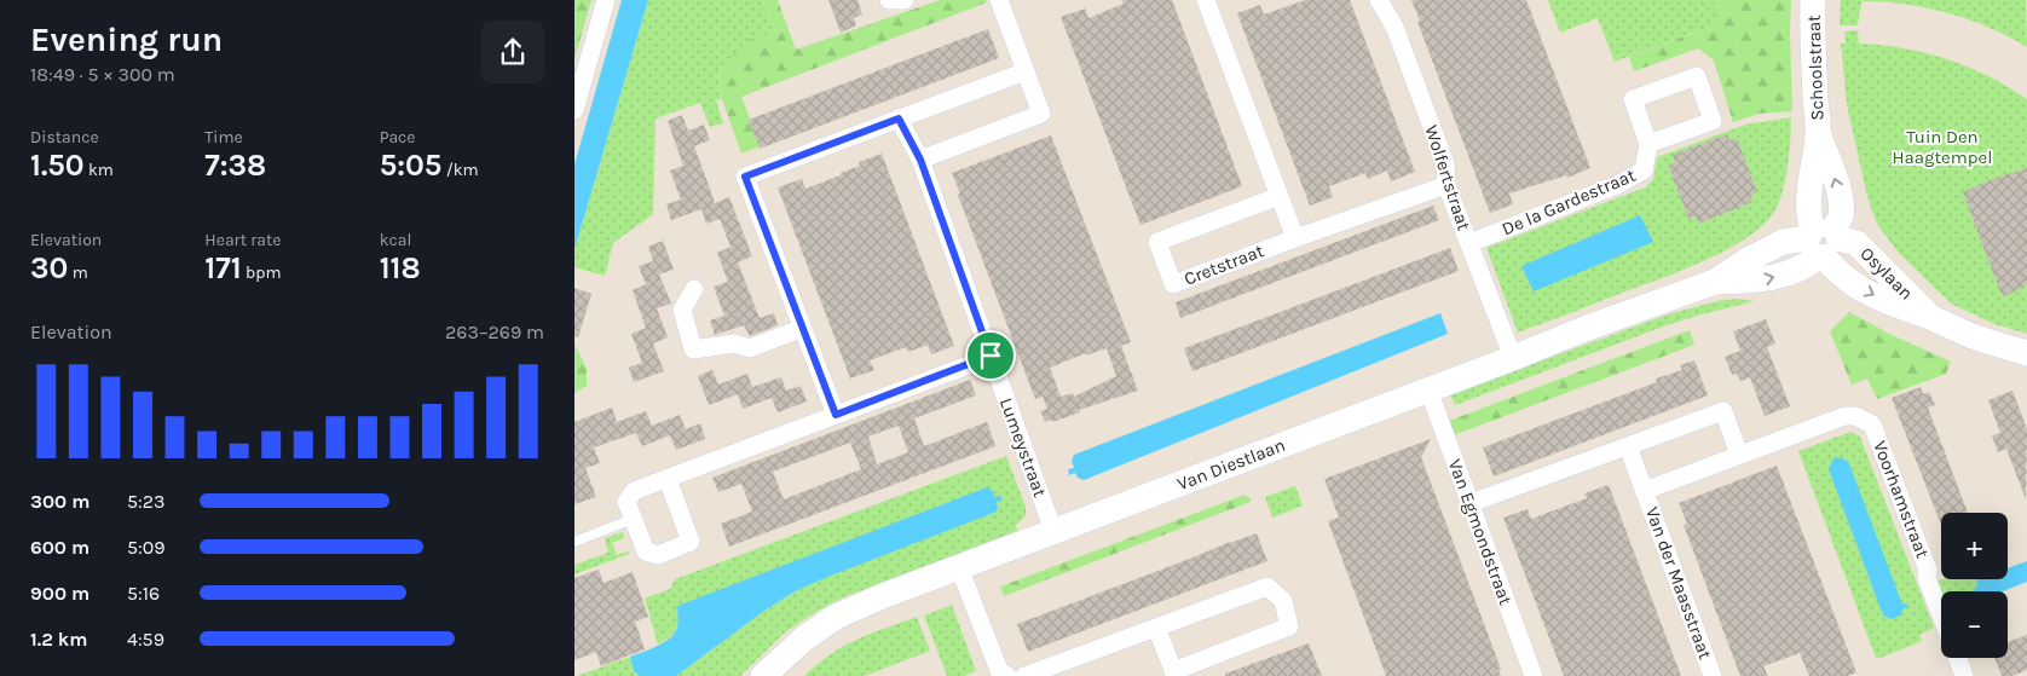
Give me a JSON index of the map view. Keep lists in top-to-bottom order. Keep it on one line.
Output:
{"streets":{"street":["Schoolstraat","Wolfertstraat","De la Gardestraat","Cretstraat","Osylaan","Lumeystraat","Van Diestlaan","Voorhamstraat","Van Egmondstraat","Van der Maasstraat"]},"crossings":[["Schoolstraat","Osylaan"],["Schoolstraat","Van Diestlaan"],["Wolfertstraat","De la Gardestraat"],["Wolfertstraat","Van Diestlaan"],["Osylaan","Van Diestlaan"],["Lumeystraat","Van Diestlaan"],["Van Diestlaan","Van Egmondstraat"],["Voorhamstraat","Van der Maasstraat"]],"parks":["Tuin Den Haagtempel"],"page":{"heading":["Evening run","18:49 · 5 × 300 m"],"stats":[["Distance","1.50 km"],["Time","7:38"],["Pace","5:05 /km"],["Elevation","30 m"],["Heart rate","171 bpm"],["kcal","118"]],"chart":["Elevation","263–269 m"],"list":[{"name":"300 m","note":"5:23"},{"name":"600 m","note":"5:09"},{"name":"900 m","note":"5:16"},{"name":"1.2 km","note":"4:59"}],"map_buttons":["+","−"]}}
